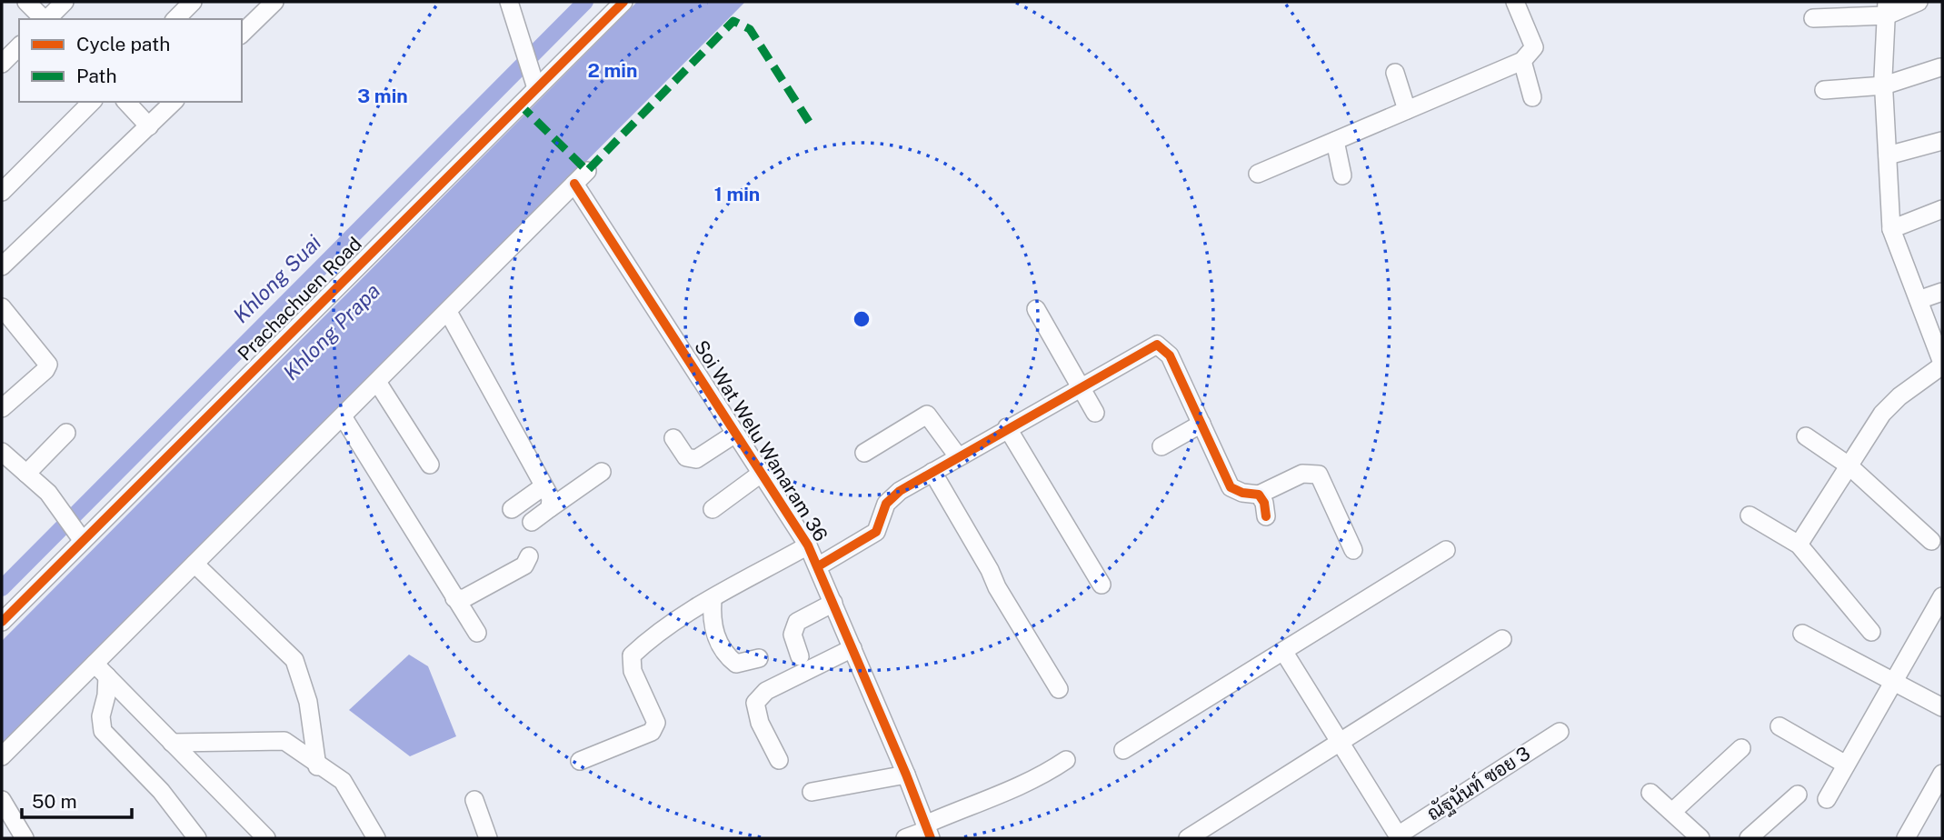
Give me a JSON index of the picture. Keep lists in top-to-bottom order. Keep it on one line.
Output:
{"streets":{"street":["Prachachuen Road","Soi Wat Welu Wanaram 36","ณัฐนันท์ ซอย 3"]},"water":["Khlong Suai","Khlong Prapa"],"legend":["Cycle path","Path"],"scale_bar":"50 m","rings":["2 min","3 min","1 min"]}
